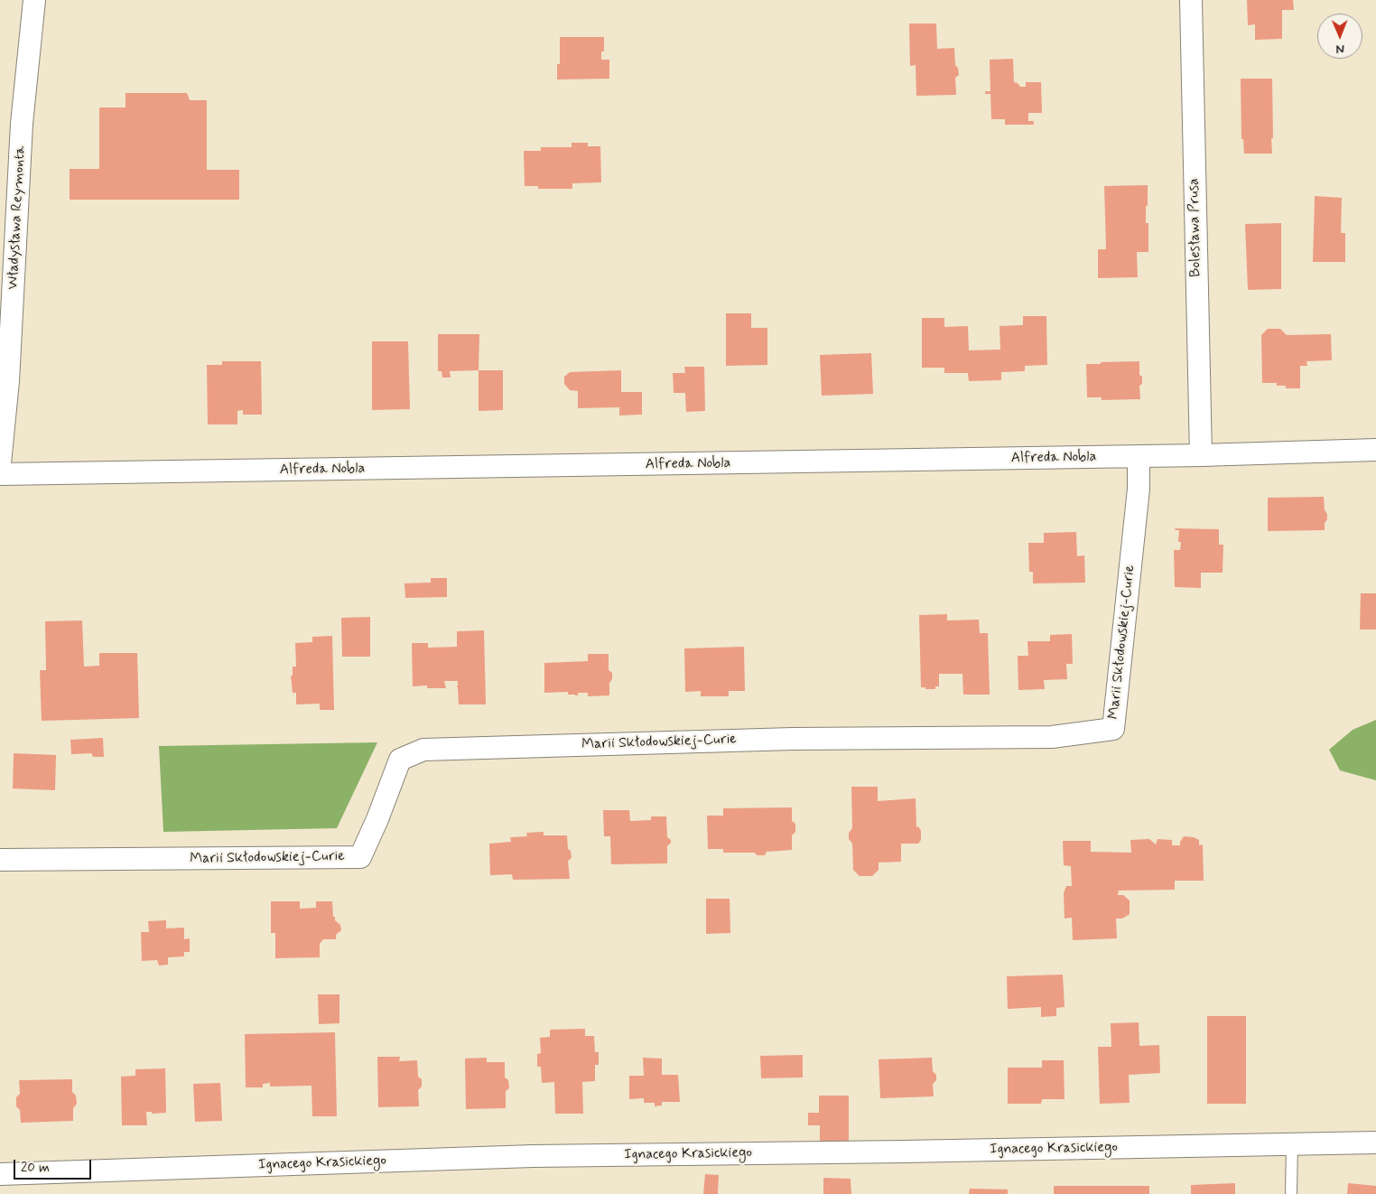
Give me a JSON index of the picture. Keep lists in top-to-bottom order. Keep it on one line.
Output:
{"streets":{"street":["Władysława Reymonta","Bolesława Prusa","Alfreda Nobla","Marii Skłodowskiej-Curie","Ignacego Krasickiego"]},"crossings":[["Bolesława Prusa","Alfreda Nobla"],["Alfreda Nobla","Marii Skłodowskiej-Curie"]],"scale_bar":"20 m","north":"bottom"}
